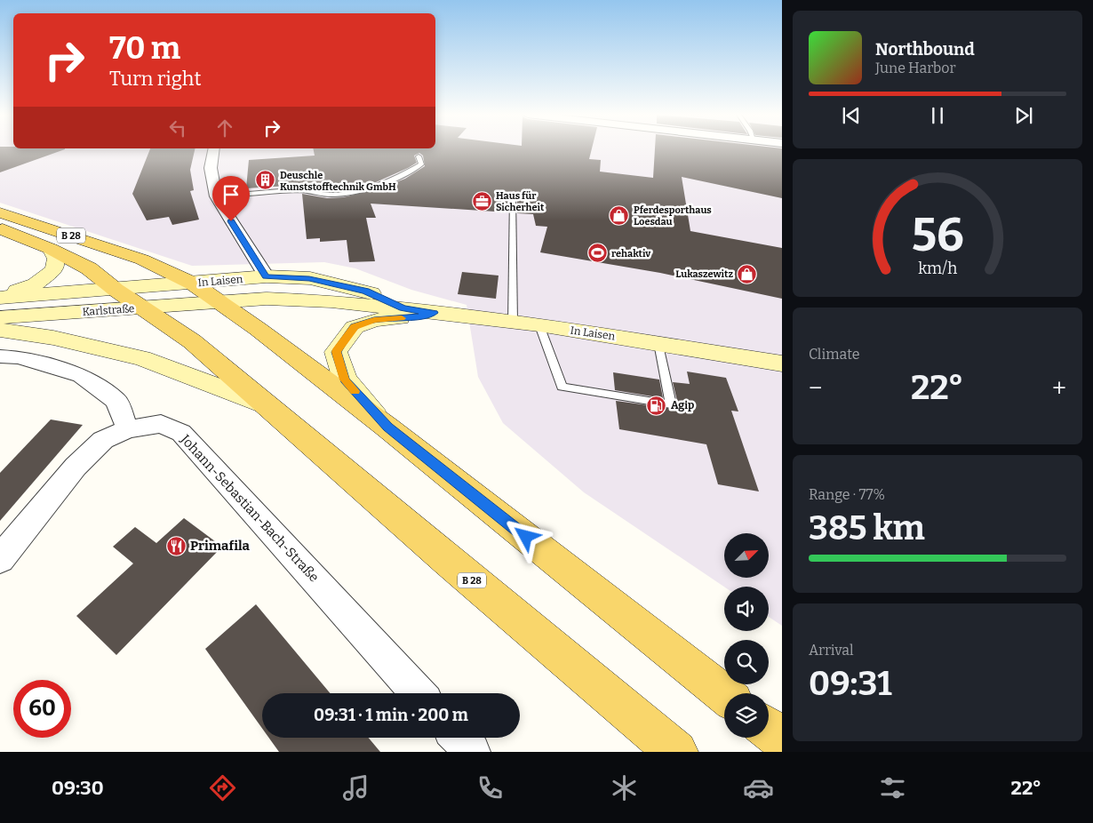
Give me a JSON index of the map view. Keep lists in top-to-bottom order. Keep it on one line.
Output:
{"streets":{"main road":["B 28"],"street":["In Laisen","Karlstraße","Johann-Sebastian-Bach-Straße"]},"crossings":[["B 28","Karlstraße"],["In Laisen","Karlstraße"]],"places":{"building":["Deuschle Kunststofftechnik GmbH"],"office":["Haus für Sicherheit"],"shop":["Pferdesporthaus Loesdau","Lukaszewitz"],"sports":["rehaktiv"],"fuel station":["Agip"],"restaurant":["Primafila"]},"north":"top right","page":{"turn":["70 m","Turn right"],"song":["Northbound","June Harbor"],"tile":["Climate",["Range · 77%","385 km"],["Arrival","09:31"]],"heat":["−","22°","+"],"limit":"60","trip":"09:31 · 1 min · 200 m","tabs":["09:30","22°"],"gauge":["56","km/h"]}}
